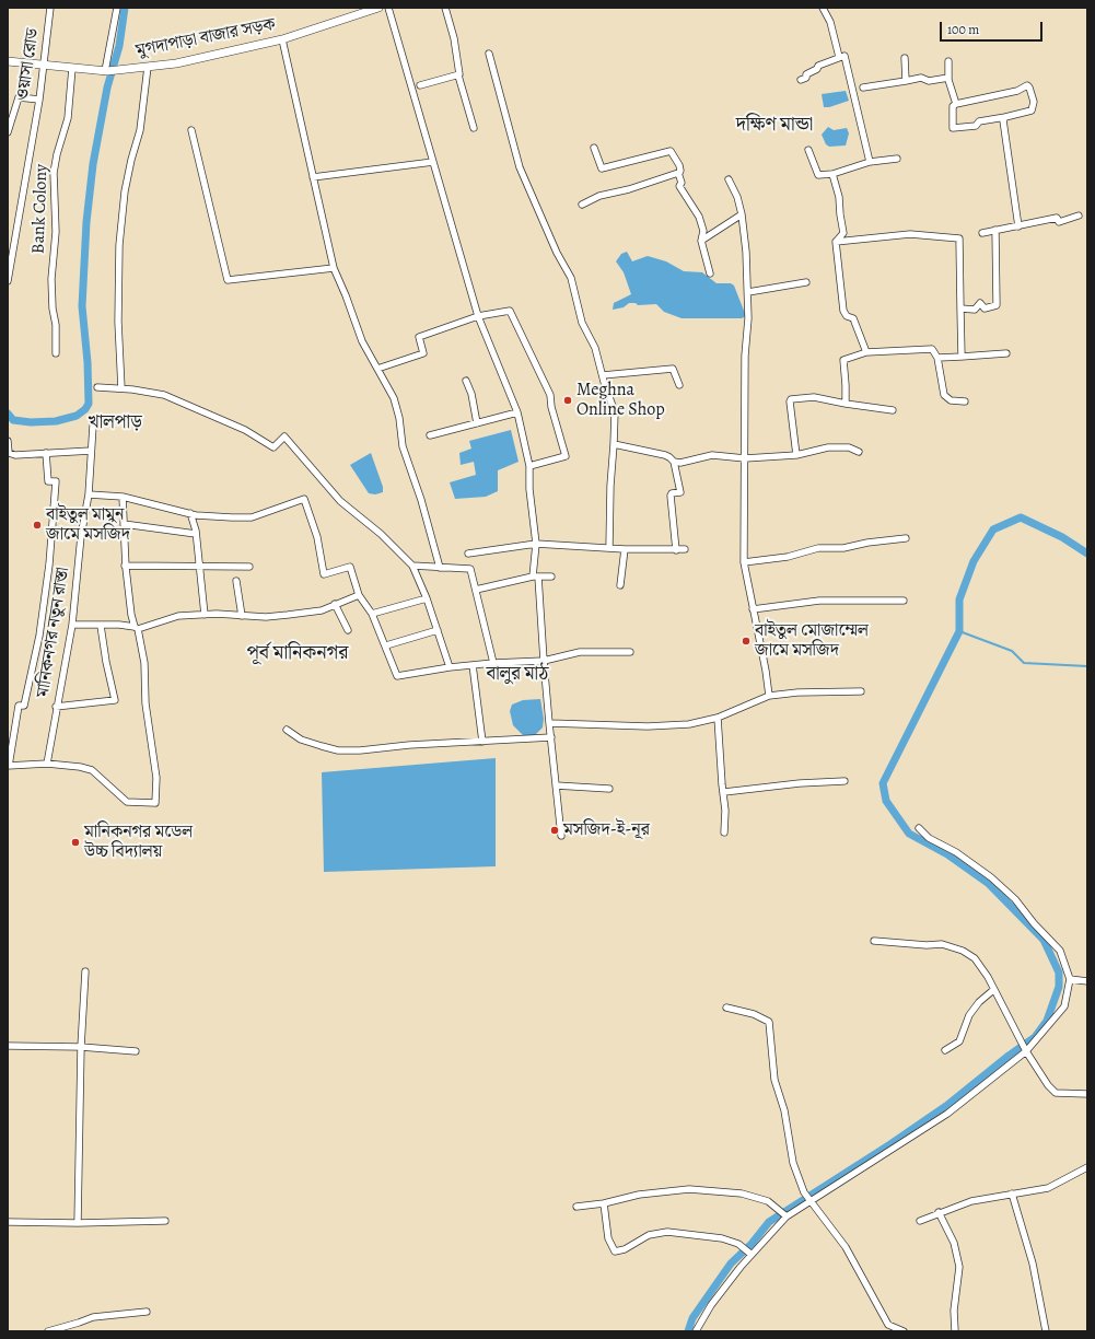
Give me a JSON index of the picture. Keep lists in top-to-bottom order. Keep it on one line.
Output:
{"streets":{"street":["মুগদাপাড়া বাজার সড়ক","ওয়াসা রোড","Bank Colony","মানিকনগর নতুন রাস্তা"]},"crossings":[["মুগদাপাড়া বাজার সড়ক","ওয়াসা রোড"],["মুগদাপাড়া বাজার সড়ক","Bank Colony"]],"districts":["দক্ষিণ মান্ডা","খালপাড়","পূর্ব মানিকনগর","বালুর মাঠ"],"places":["Meghna Online Shop","বাইতুল মামুন জামে মসজিদ","বাইতুল মোজাম্মেল জামে মসজিদ","মসজিদ-ই-নূর","মানিকনগর মডেল উচ্চ বিদ্যালয়"],"scale_bar":"100 m"}
